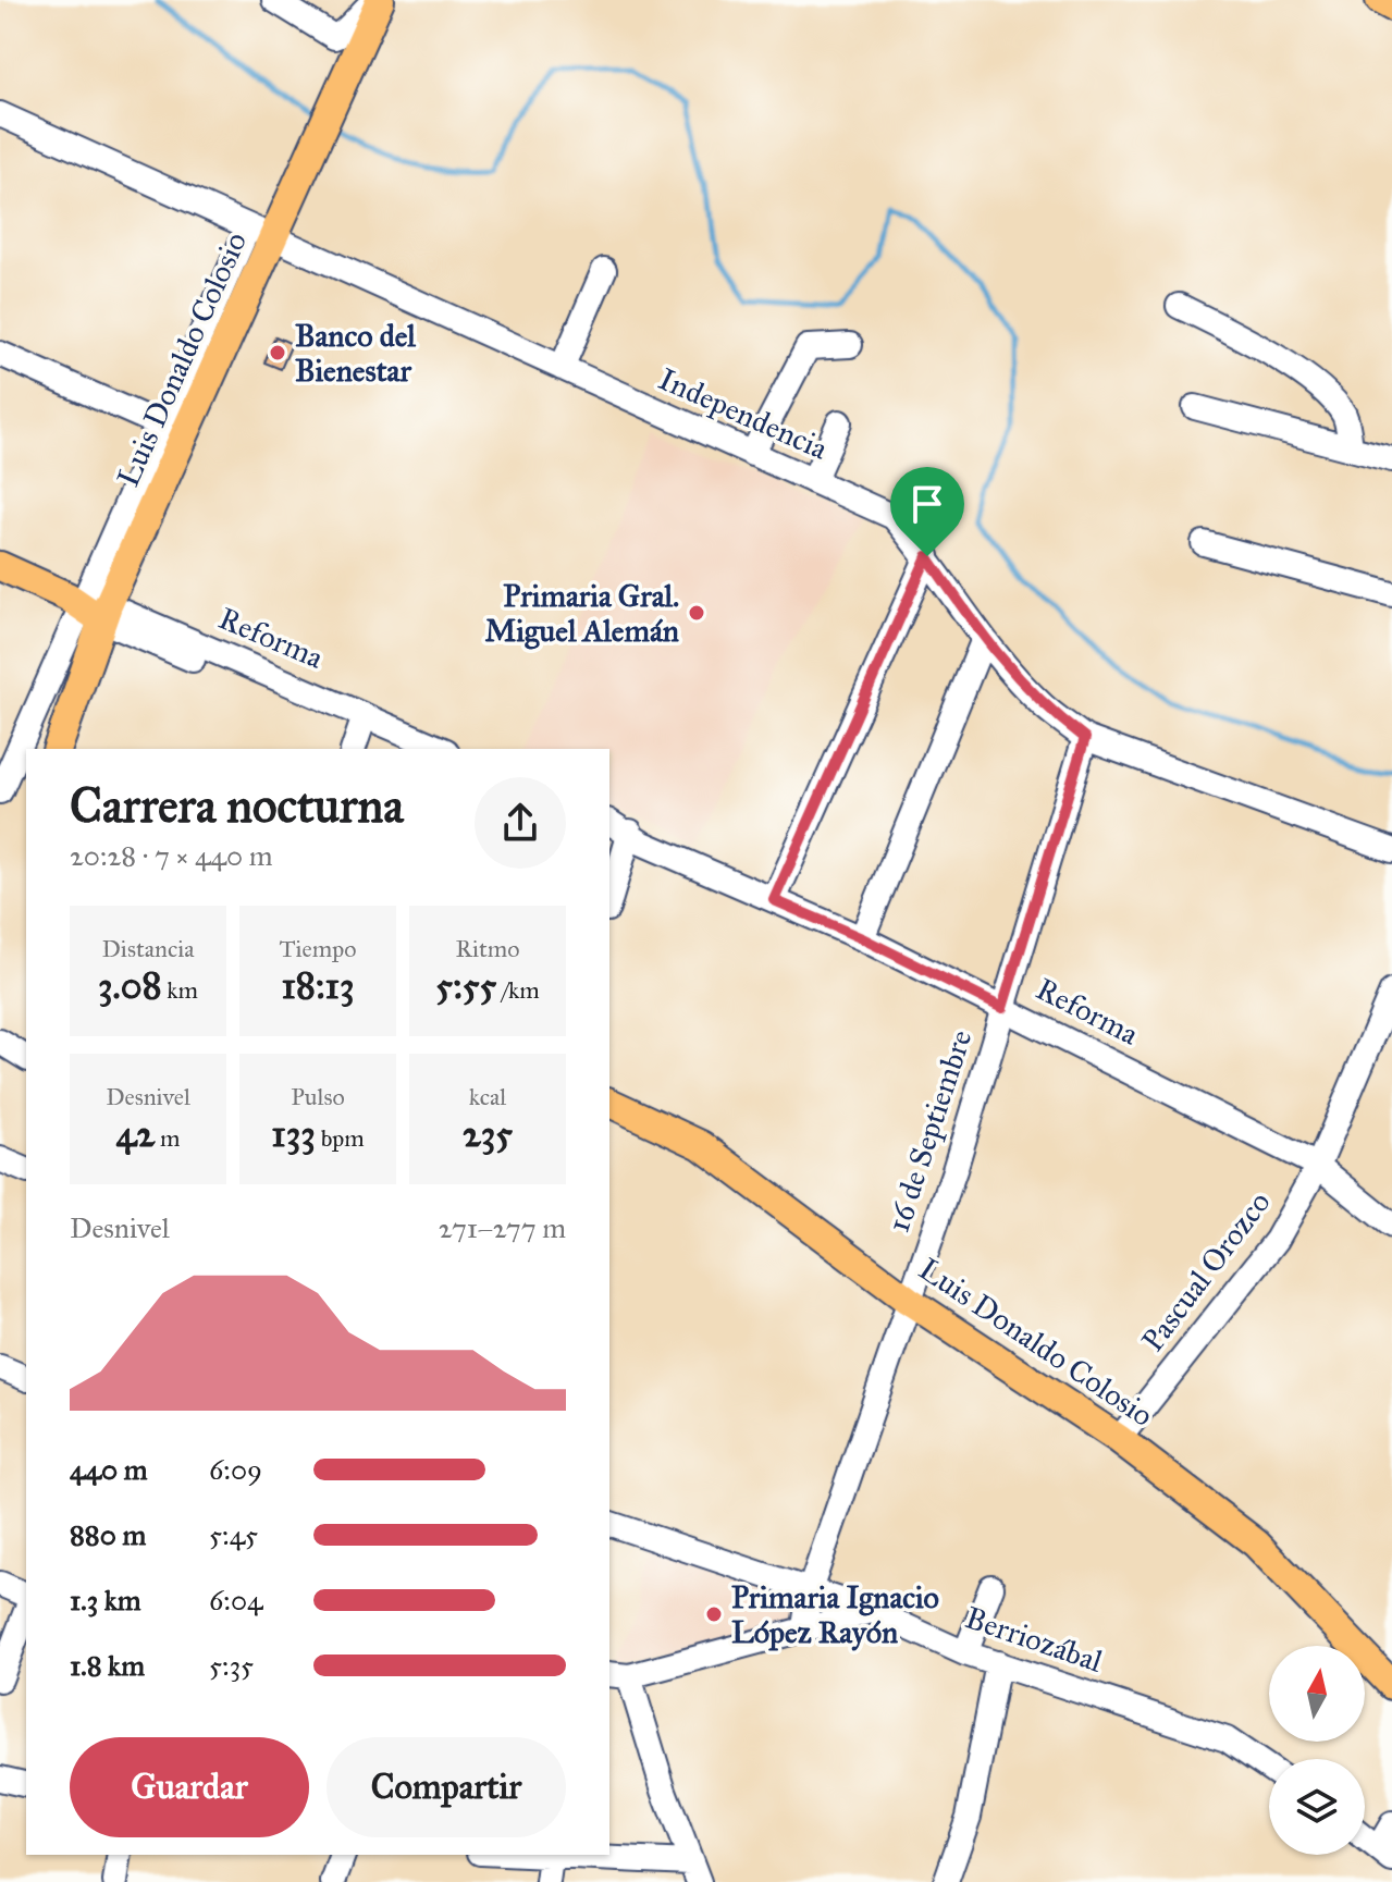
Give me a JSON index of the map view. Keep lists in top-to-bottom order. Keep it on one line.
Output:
{"streets":{"main road":["Luis Donaldo Colosio","Reforma"],"street":["Independencia","16 de Septiembre","Pascual Orozco","Berriozábal"]},"crossings":[["Luis Donaldo Colosio","Independencia"],["Luis Donaldo Colosio","Reforma"],["Luis Donaldo Colosio","16 de Septiembre"],["Luis Donaldo Colosio","Pascual Orozco"],["Independencia","16 de Septiembre"],["Reforma","16 de Septiembre"],["Reforma","Pascual Orozco"],["16 de Septiembre","Berriozábal"]],"places":["Banco del Bienestar","Primaria Gral. Miguel Alemán","Primaria Ignacio López Rayón"],"north":"top","page":{"heading":["Carrera nocturna","20:28 · 7 × 440 m"],"stats":[["Distancia","3.08 km"],["Tiempo","18:13"],["Ritmo","5:55 /km"],["Desnivel","42 m"],["Pulso","133 bpm"],["kcal","235"]],"chart":["Desnivel","271–277 m"],"list":[{"name":"440 m","note":"6:09"},{"name":"880 m","note":"5:45"},{"name":"1.3 km","note":"6:04"},{"name":"1.8 km","note":"5:35"}],"buttons":["Guardar","Compartir"]}}
